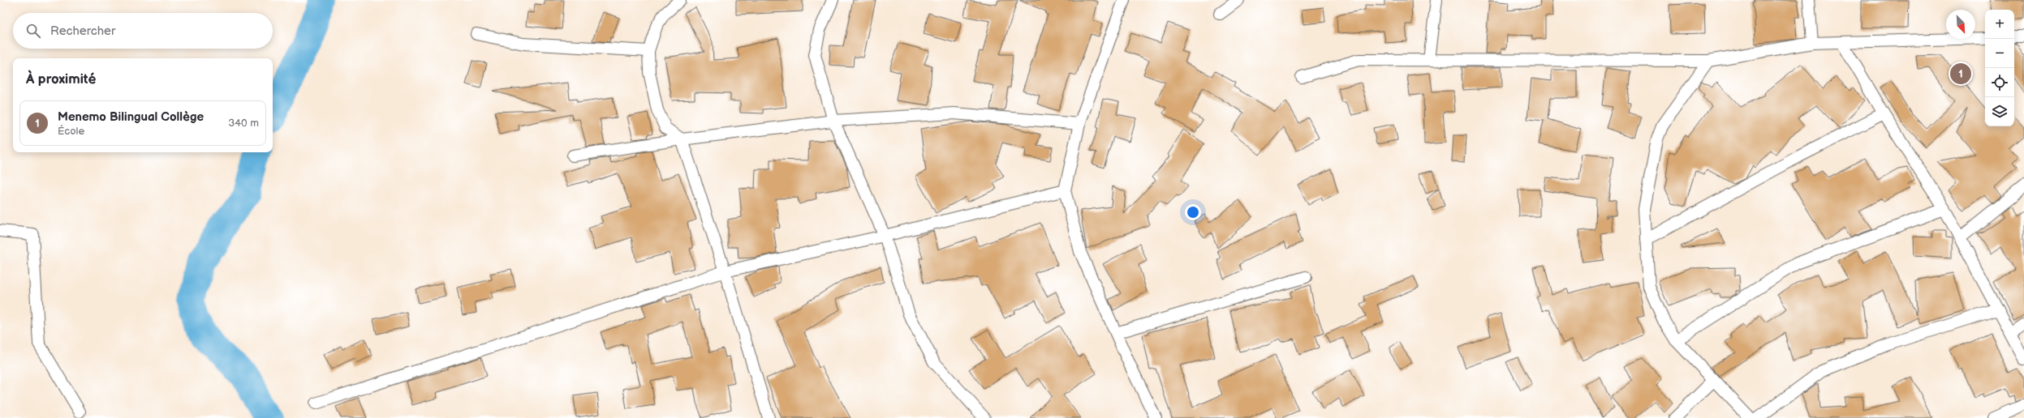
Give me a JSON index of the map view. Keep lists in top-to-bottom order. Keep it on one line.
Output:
{"north":"bottom right","page":{"map_buttons":["+","−"],"search":"Rechercher","heading":"À proximité","pins":"1","list":[{"mark":"1","name":"Menemo Bilingual Collège","note":"École","value":"340 m"}]}}
